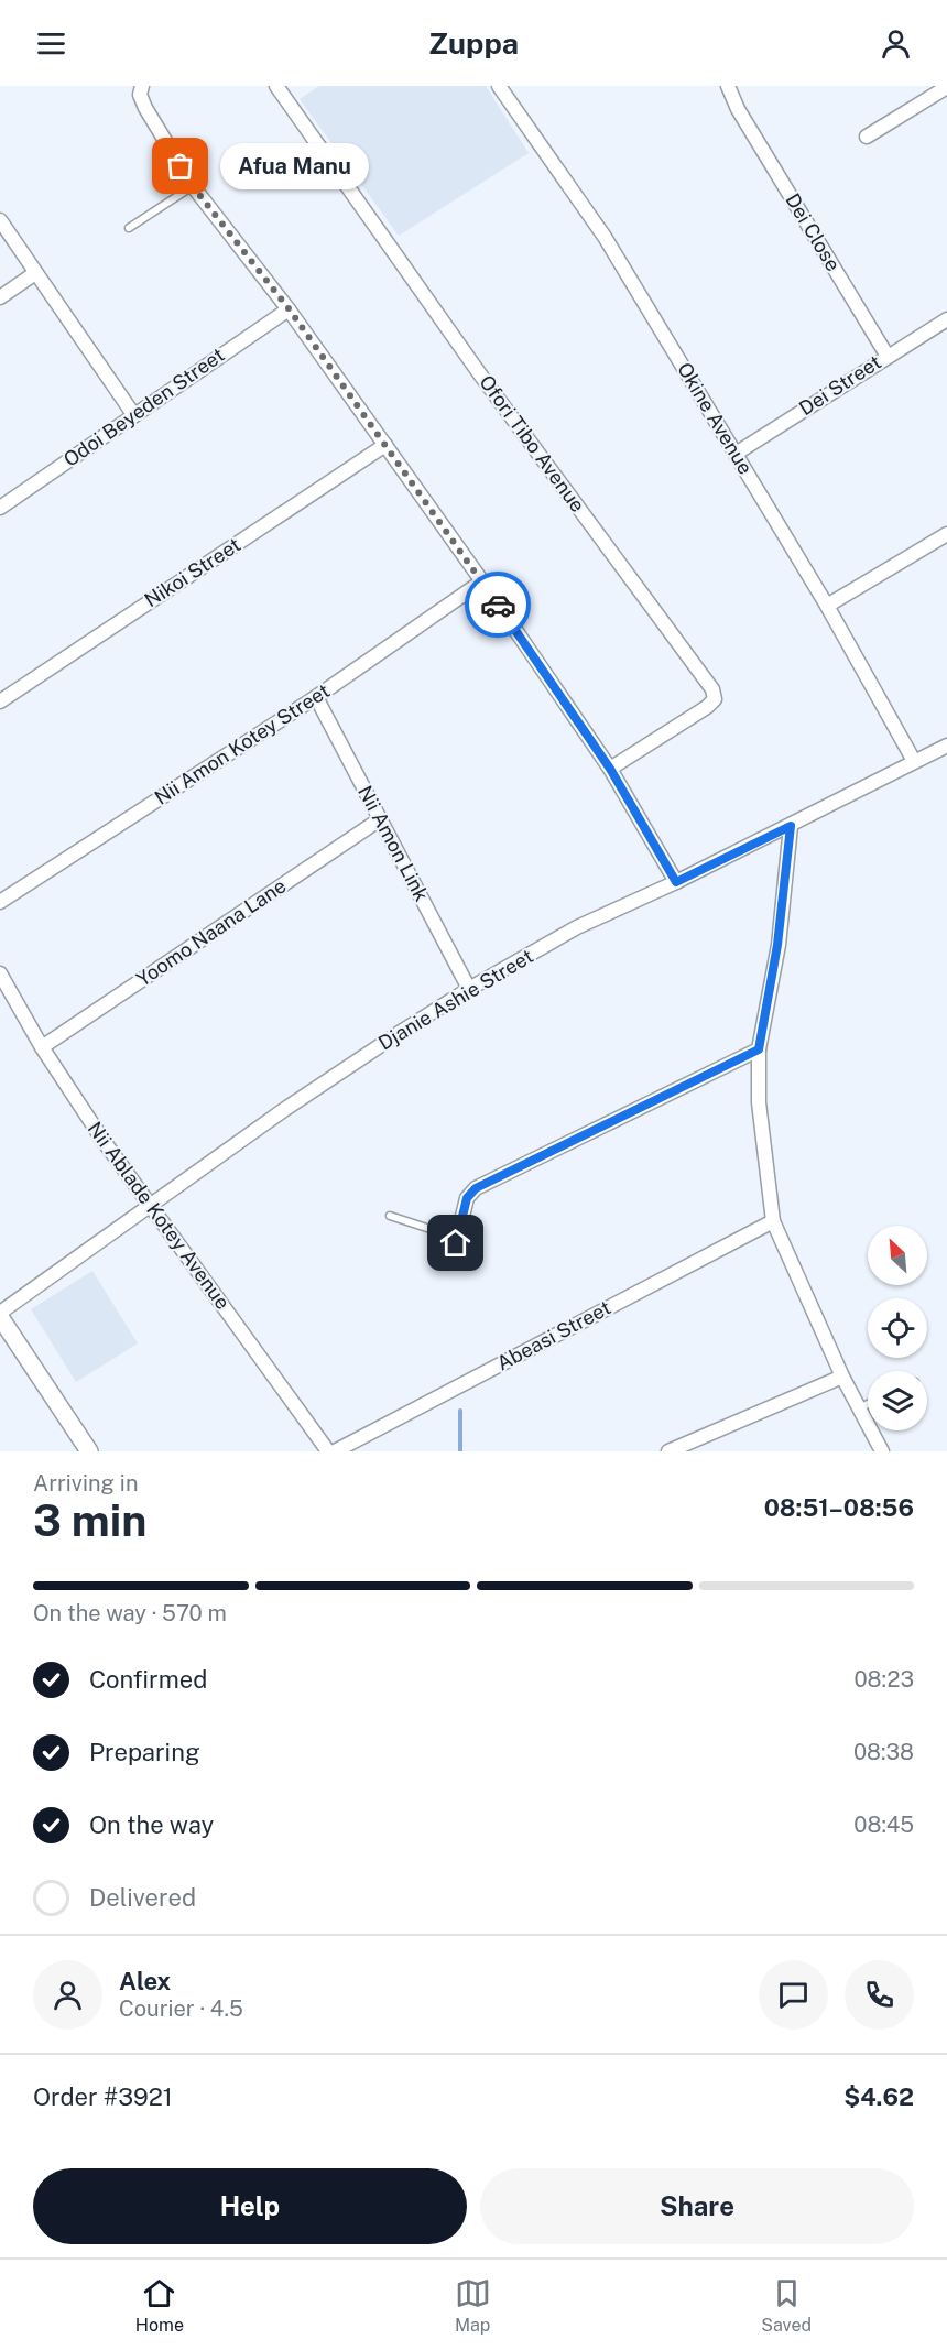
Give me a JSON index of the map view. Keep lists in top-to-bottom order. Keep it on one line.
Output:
{"streets":{"street":["Dei Close","Dei Street","Odoi Beyeden Street","Okine Avenue","Ofori Tibo Avenue","Nikoi Street","Nii Amon Kotey Street","Nii Amon Link","Yoomo Naana Lane","Djanie Ashie Street","Nii Ablade Kotey Avenue","Abeasi Street"]},"crossings":[["Dei Close","Dei Street"],["Dei Street","Okine Avenue"],["Okine Avenue","Djanie Ashie Street"],["Nii Amon Kotey Street","Nii Amon Link"],["Nii Amon Link","Yoomo Naana Lane"],["Nii Amon Link","Djanie Ashie Street"],["Yoomo Naana Lane","Nii Ablade Kotey Avenue"],["Djanie Ashie Street","Nii Ablade Kotey Avenue"]],"places":["Afua Manu"],"north":"top left","page":{"header":"Zuppa","bubble":"Afua Manu","heading":["3 min","Arriving in","08:51–08:56"],"panel":["Alex","Courier · 4.5","Order #3921","$4.62"],"bar":"On the way · 570 m","list":[["Confirmed","08:23"],["Preparing","08:38"],["On the way","08:45"],"Delivered"],"buttons":["Help","Share"],"tabs":["Home","Map","Saved"]}}
